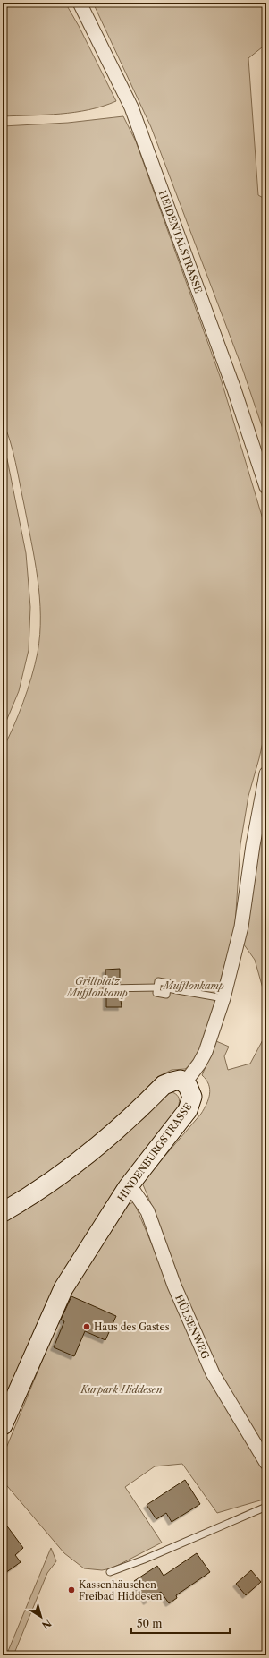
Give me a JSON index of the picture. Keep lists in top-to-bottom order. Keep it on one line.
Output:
{"streets":{"main road":["HINDENBURGSTRASSE"],"street":["HEIDENTALSTRASSE","HÜLSENWEG"]},"crossings":[["HINDENBURGSTRASSE","HÜLSENWEG"]],"parks":["Grillplatz Mufflonkamp","Mufflonkamp","Kurpark Hiddesen"],"places":["Haus des Gastes","Kassenhäuschen Freibad Hiddesen"],"scale_bar":"50 m","north":"bottom right"}
